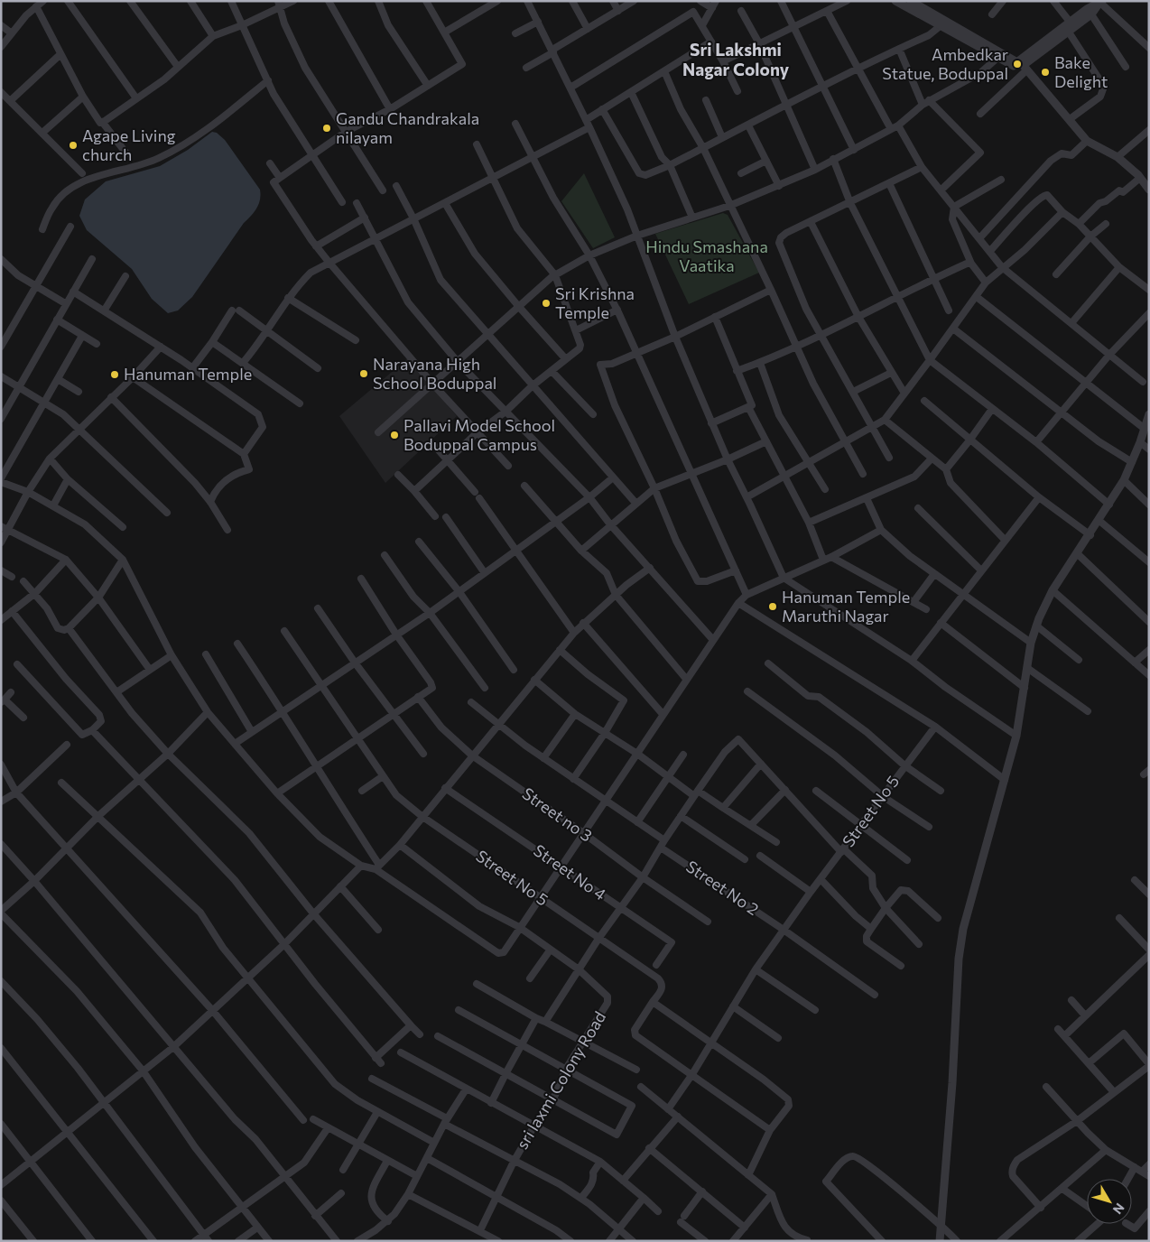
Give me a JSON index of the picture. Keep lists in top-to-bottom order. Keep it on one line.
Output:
{"streets":{"street":["Street No 5","Street no 3","Street No 4","Street No 2","sri laxmi Colony Road"]},"crossings":[["Street No 5","Street No 2"]],"districts":["Sri Lakshmi Nagar Colony"],"parks":["Hindu Smashana Vaatika"],"places":["Ambedkar Statue, Boduppal","Bake Delight","Gandu Chandrakala nilayam","Agape Living church","Sri Krishna Temple","Narayana High School Boduppal","Hanuman Temple","Pallavi Model School Boduppal Campus","Hanuman Temple Maruthi Nagar"],"north":"bottom right"}
